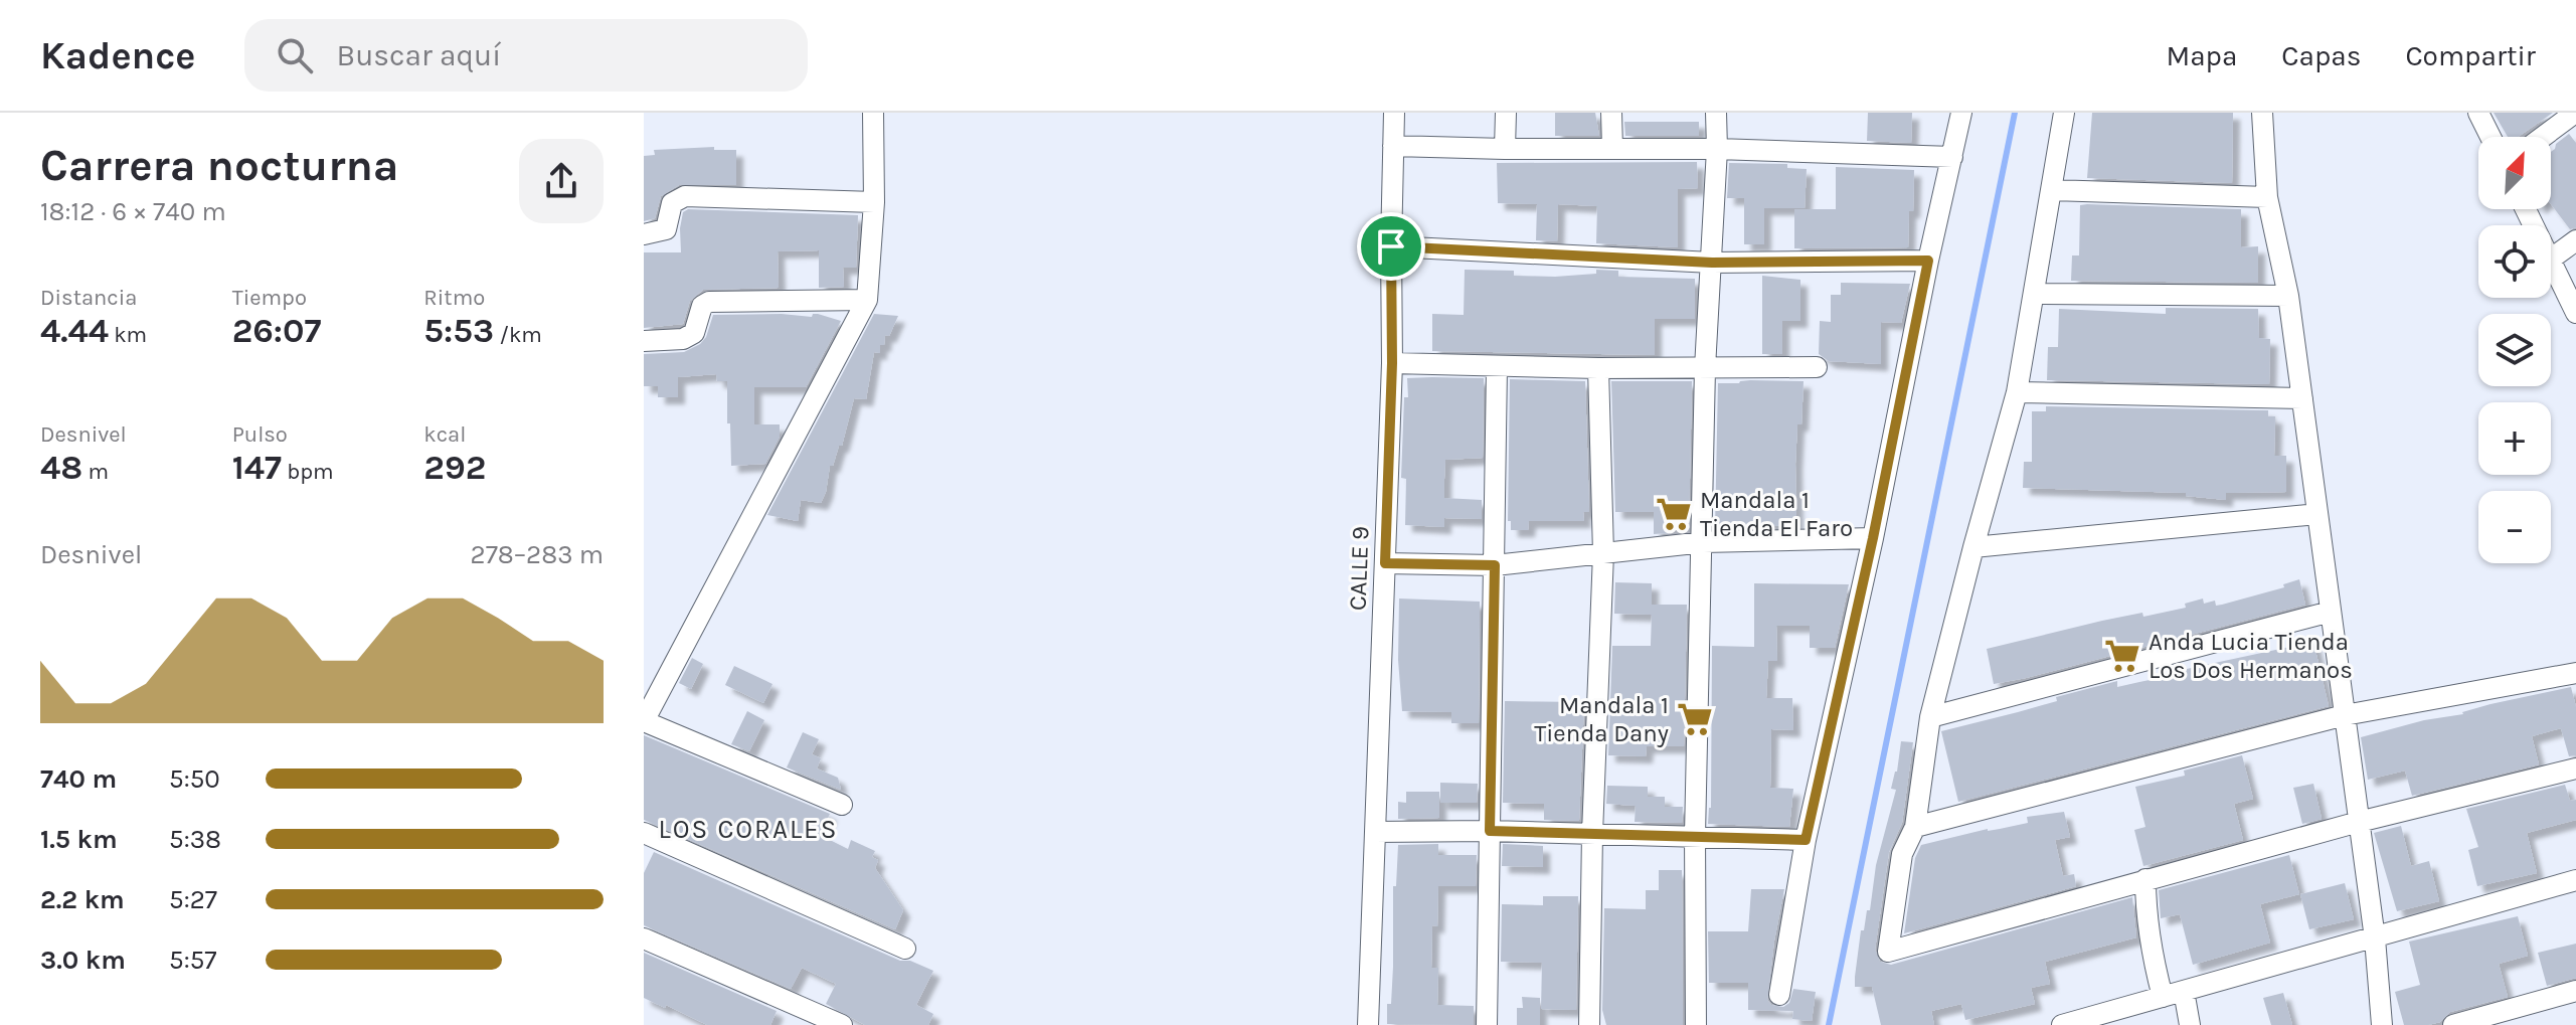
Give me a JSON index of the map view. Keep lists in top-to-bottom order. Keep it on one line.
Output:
{"streets":{"street":["CALLE 9"]},"districts":["LOS CORALES"],"places":{"supermarket":["Mandala 1 Tienda El Faro","Anda Lucia Tienda Los Dos Hermanos","Mandala 1 Tienda Dany"]},"north":"top right","page":{"header":"Kadence","search":"Buscar aquí","nav":["Mapa","Capas","Compartir"],"heading":["Carrera nocturna","18:12 · 6 × 740 m"],"map_buttons":["+","−"],"stats":[["Distancia","4.44 km"],["Tiempo","26:07"],["Ritmo","5:53 /km"],["Desnivel","48 m"],["Pulso","147 bpm"],["kcal","292"]],"chart":["Desnivel","278–283 m"],"list":[{"name":"740 m","note":"5:50"},{"name":"1.5 km","note":"5:38"},{"name":"2.2 km","note":"5:27"},{"name":"3.0 km","note":"5:57"}]}}
